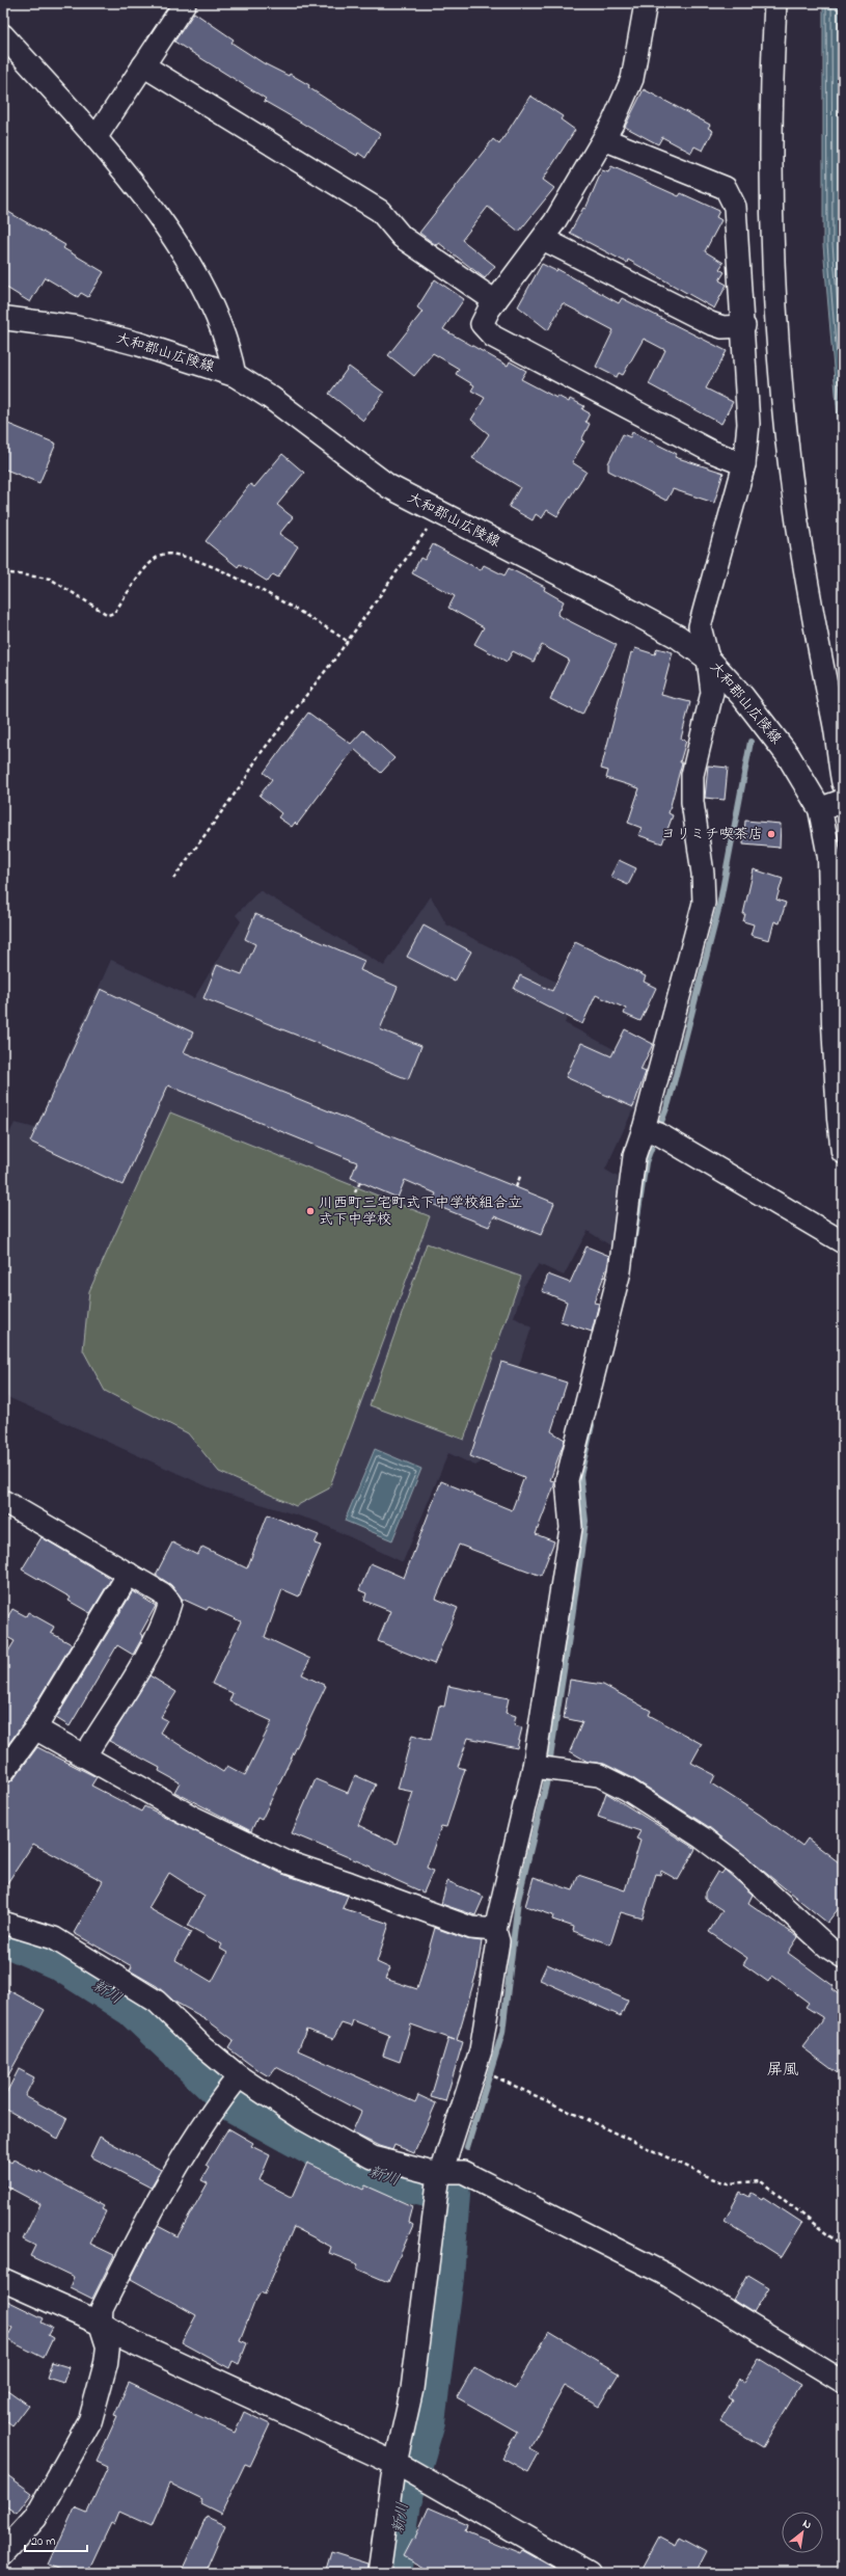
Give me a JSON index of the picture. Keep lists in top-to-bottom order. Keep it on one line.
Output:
{"streets":{"main road":["大和郡山広陵線"]},"districts":["屏風"],"water":["新川"],"places":["ヨリミチ喫茶店","川西町三宅町式下中学校組合立 式下中学校"],"scale_bar":"20 m","north":"top right"}
